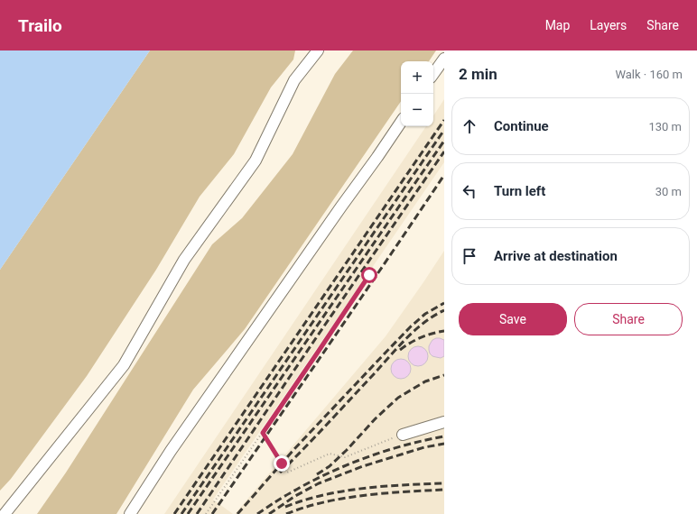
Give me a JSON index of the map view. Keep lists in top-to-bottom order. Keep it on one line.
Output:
{"page":{"header":"Trailo","nav":["Map","Layers","Share"],"heading":["2 min","Walk · 160 m"],"map_buttons":["+","−"],"list":[["Continue","130 m"],["Turn left","30 m"],"Arrive at destination"],"buttons":["Save","Share"]}}
